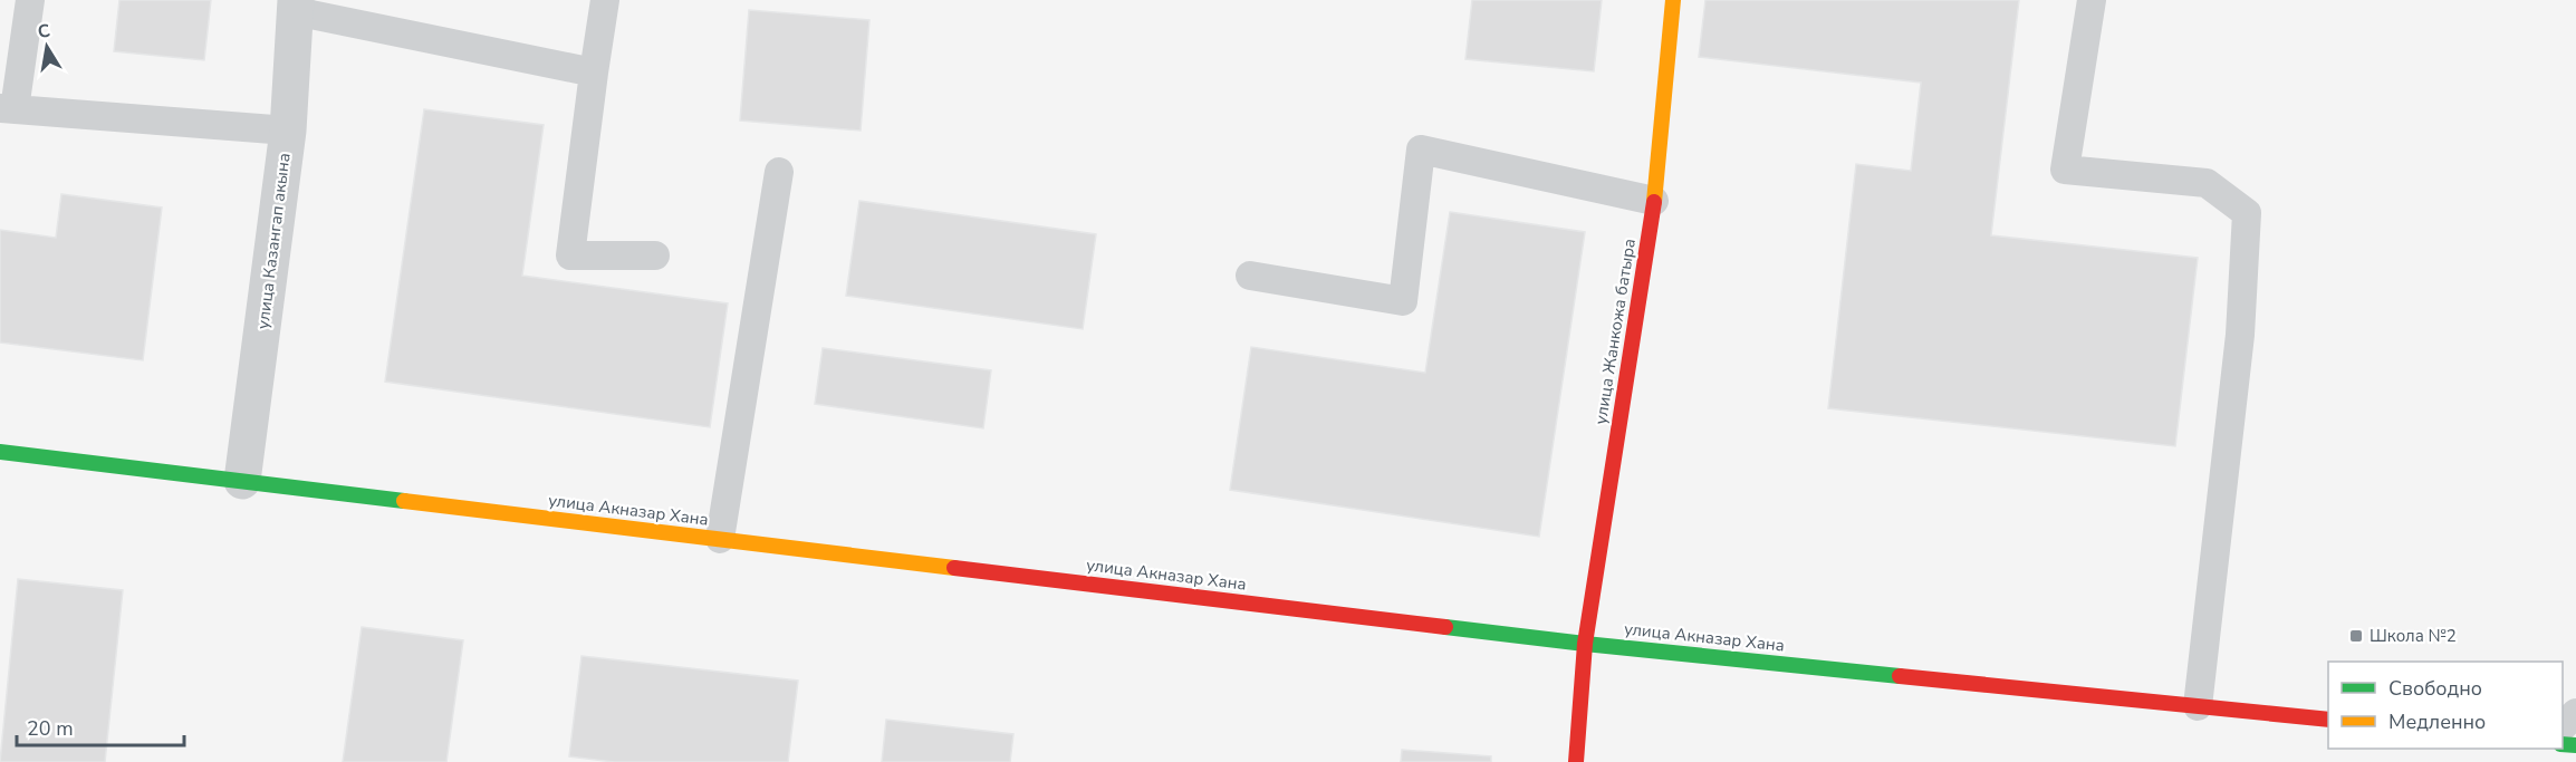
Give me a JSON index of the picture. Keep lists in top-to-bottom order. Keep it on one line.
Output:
{"streets":{"main road":["улица Жанкожа батыра","улица Акназар Хана"],"street":["улица Казангап акына"]},"crossings":[["улица Казангап акына","улица Акназар Хана"],["улица Жанкожа батыра","улица Акназар Хана"]],"places":{"transit":["Школа №2"]},"legend":["Свободно","Медленно"],"scale_bar":"20 m","north":"top"}
